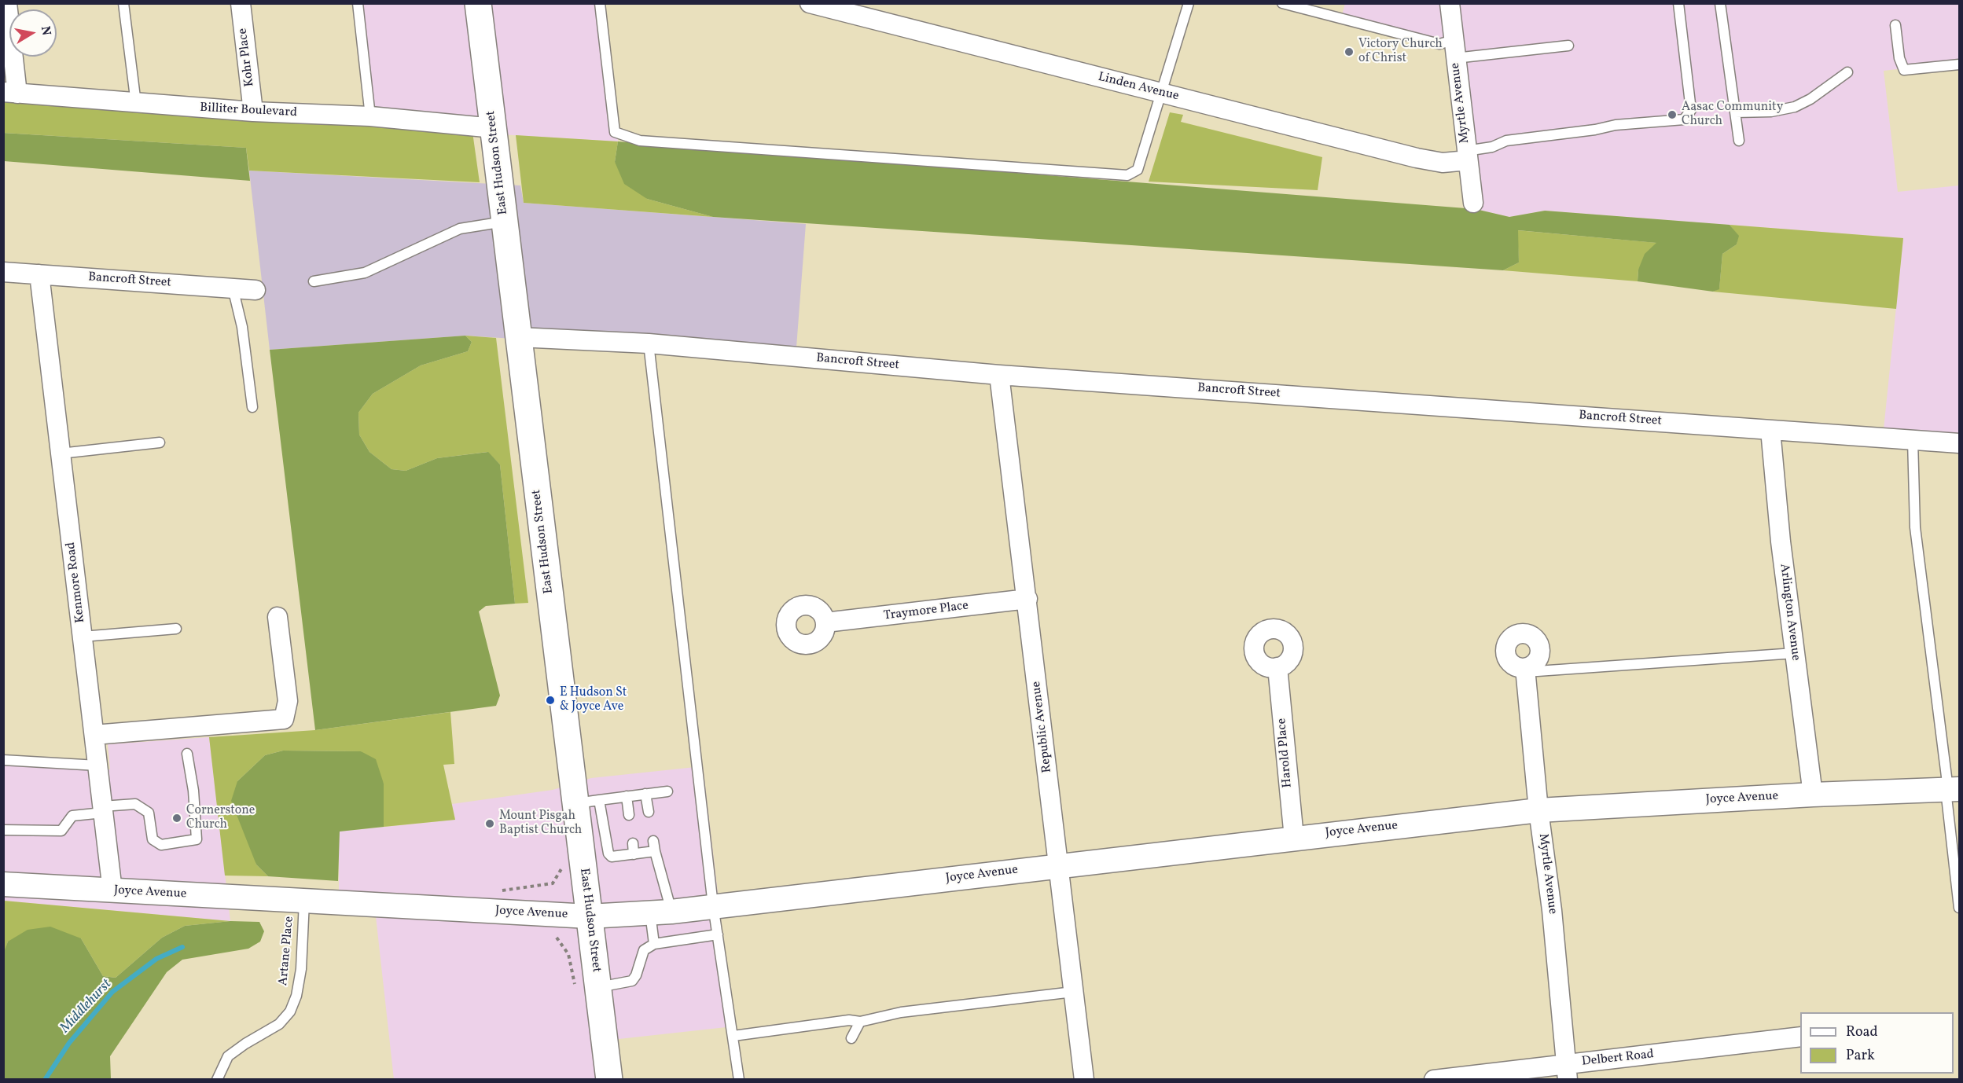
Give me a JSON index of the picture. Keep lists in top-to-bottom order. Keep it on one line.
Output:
{"streets":{"main road":["East Hudson Street"],"street":["Kohr Place","Linden Avenue","Myrtle Avenue","Billiter Boulevard","Bancroft Street","Kenmore Road","Traymore Place","Arlington Avenue","Republic Avenue","Harold Place","Joyce Avenue","Delbert Road"],"lane":["Artane Place"]},"crossings":[["Kohr Place","Billiter Boulevard"],["Linden Avenue","Myrtle Avenue"],["Myrtle Avenue","Joyce Avenue"],["Myrtle Avenue","Delbert Road"],["Billiter Boulevard","East Hudson Street"],["East Hudson Street","Bancroft Street"],["East Hudson Street","Joyce Avenue"],["Bancroft Street","Kenmore Road"],["Bancroft Street","Arlington Avenue"],["Bancroft Street","Republic Avenue"],["Kenmore Road","Joyce Avenue"],["Traymore Place","Republic Avenue"],["Arlington Avenue","Joyce Avenue"],["Republic Avenue","Joyce Avenue"],["Harold Place","Joyce Avenue"],["Joyce Avenue","Artane Place"]],"water":["Middlehurst"],"places":["Victory Church of Christ","Aasac Community Church","E Hudson St & Joyce Ave","Cornerstone Church","Mount Pisgah Baptist Church"],"legend":["Road","Park"],"north":"right"}
